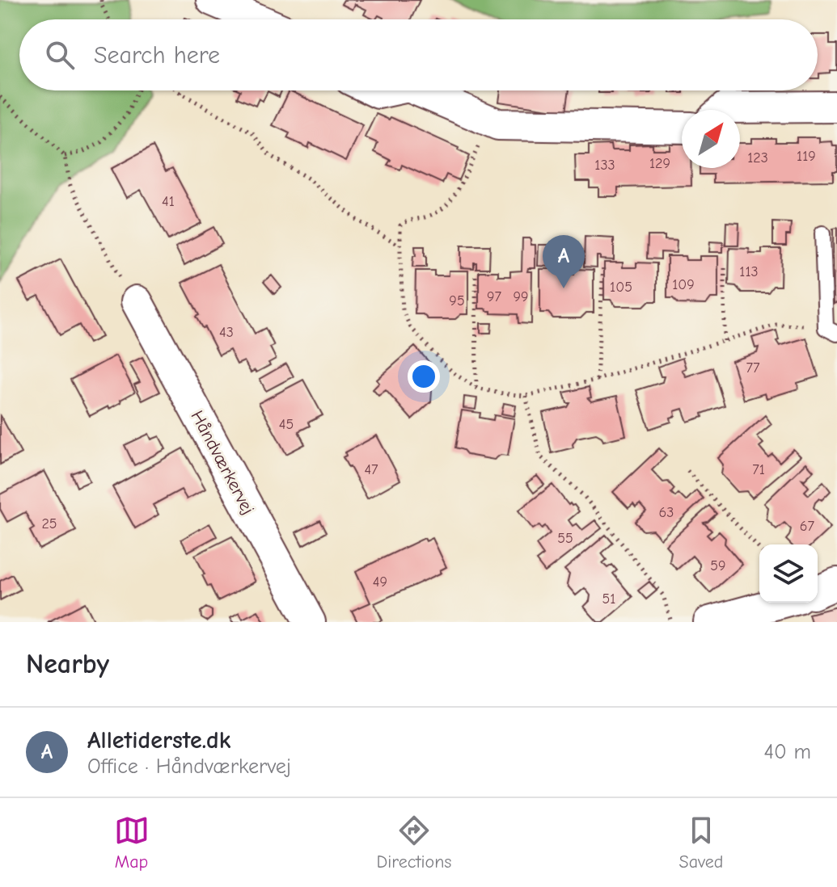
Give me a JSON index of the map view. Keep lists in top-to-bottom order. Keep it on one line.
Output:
{"streets":{"street":["Håndværkervej"]},"house_numbers":["119","123","129","133","41","113","109","105","97","99","95","43","77","45","47","71","63","25","67","55","59","49","51"],"north":"top right","page":{"search":"Search here","pins":"A","heading":"Nearby","list":[{"mark":"A","name":"Alletiderste.dk","note":"Office · Håndværkervej","value":"40 m"}],"nav":["Map","Directions","Saved"]}}
